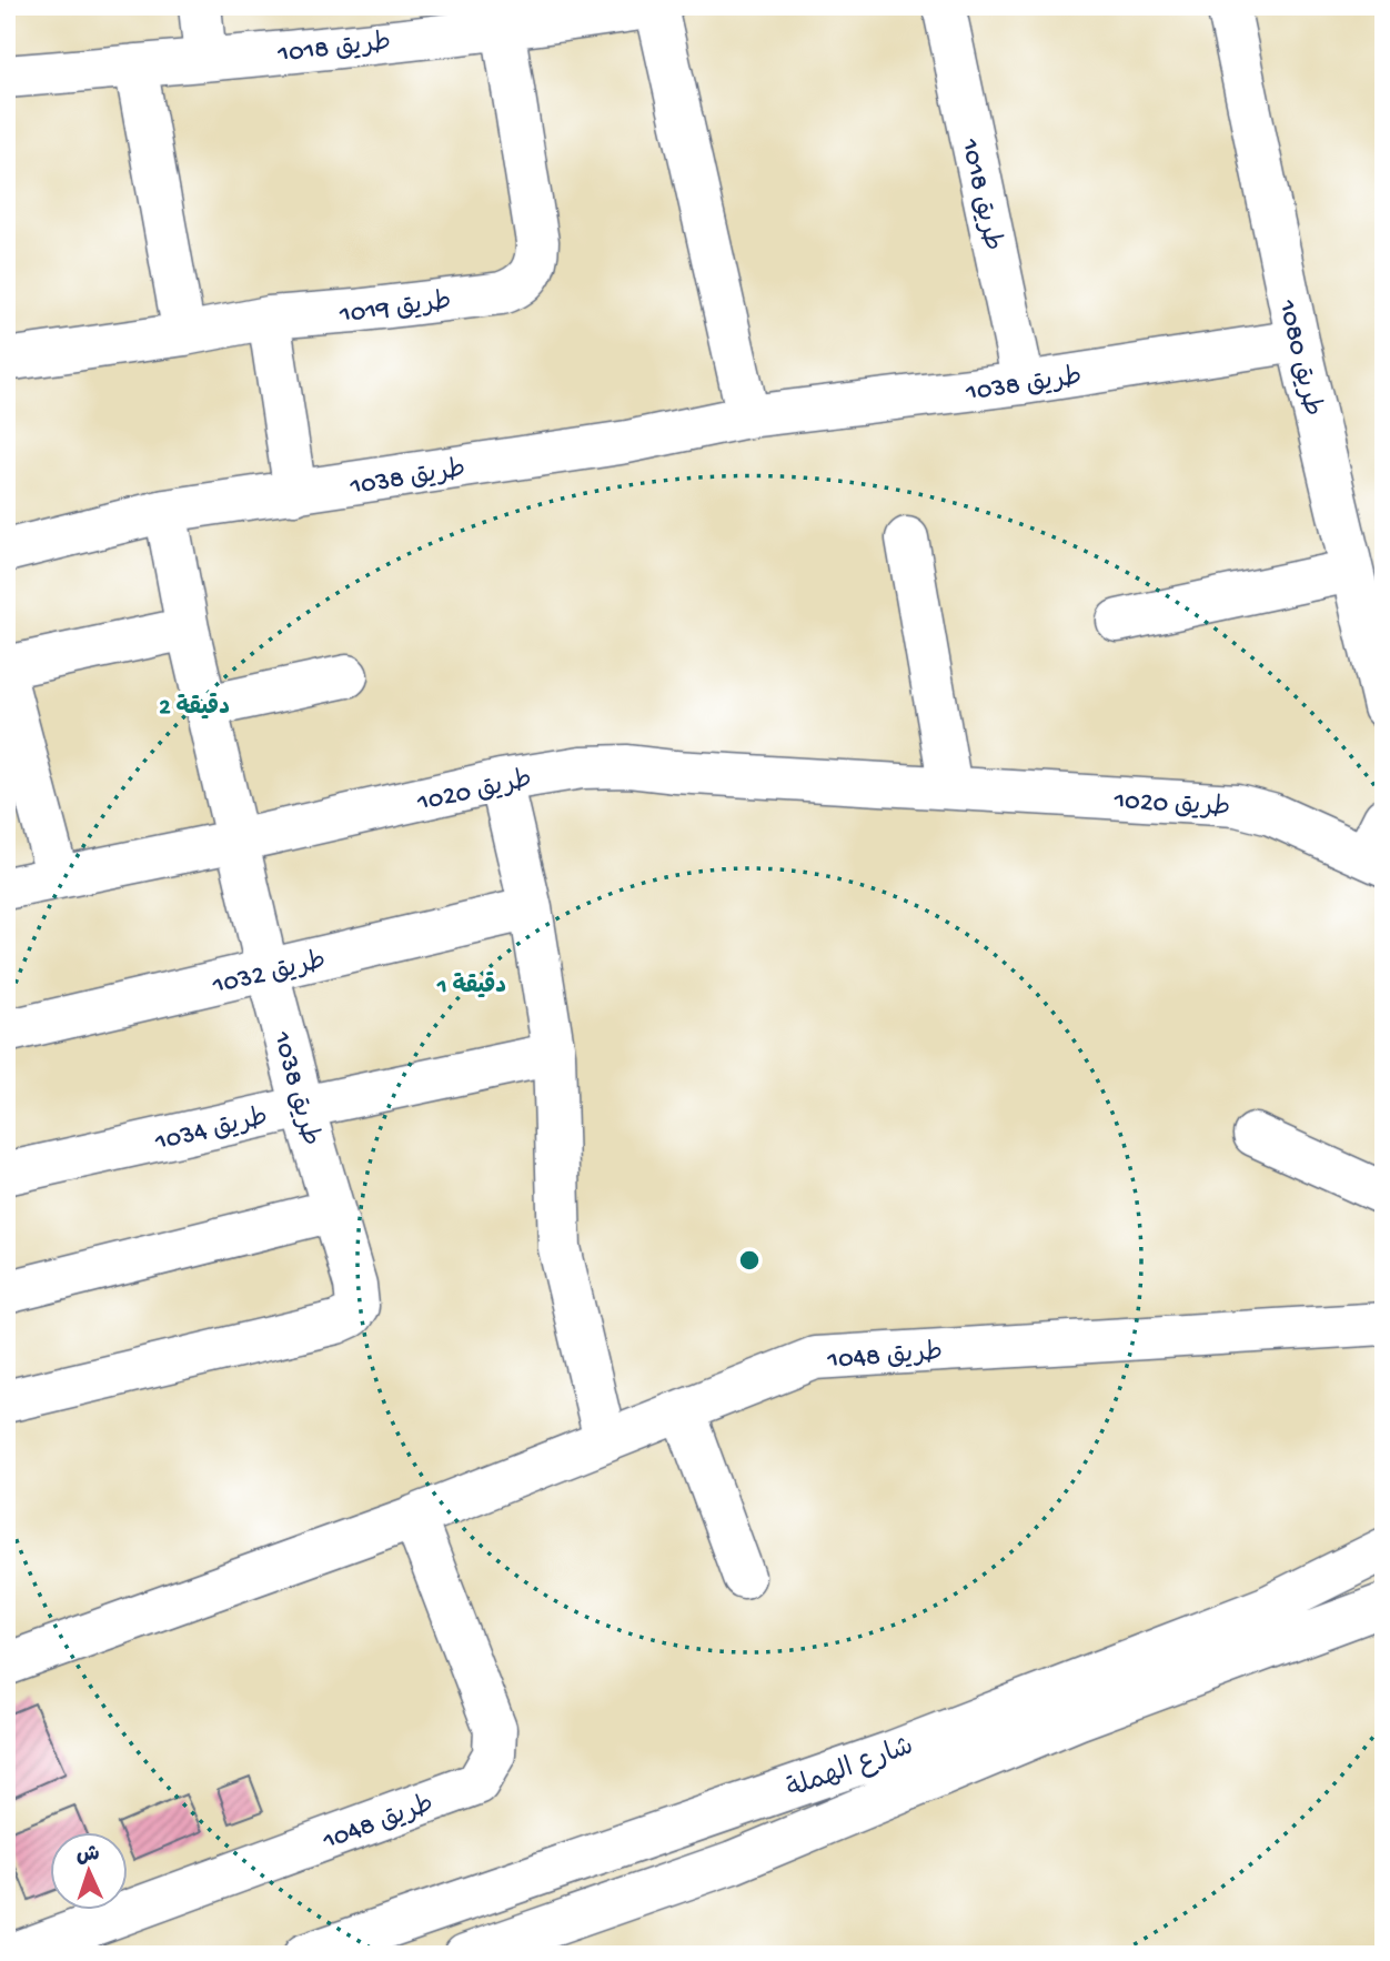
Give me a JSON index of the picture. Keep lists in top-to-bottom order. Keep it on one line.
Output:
{"streets":{"street":["طريق 1018","طريق 1019","طريق 1080","طريق 1038","طريق 1020","طريق 1032","طريق 1034","طريق 1048","شارع الهملة"]},"crossings":[["طريق 1018","طريق 1019"],["طريق 1018","طريق 1038"],["طريق 1080","طريق 1038"],["طريق 1038","طريق 1020"],["طريق 1038","طريق 1032"],["طريق 1038","طريق 1034"]],"north":"top","rings":["2 دقيقة","1 دقيقة"]}
